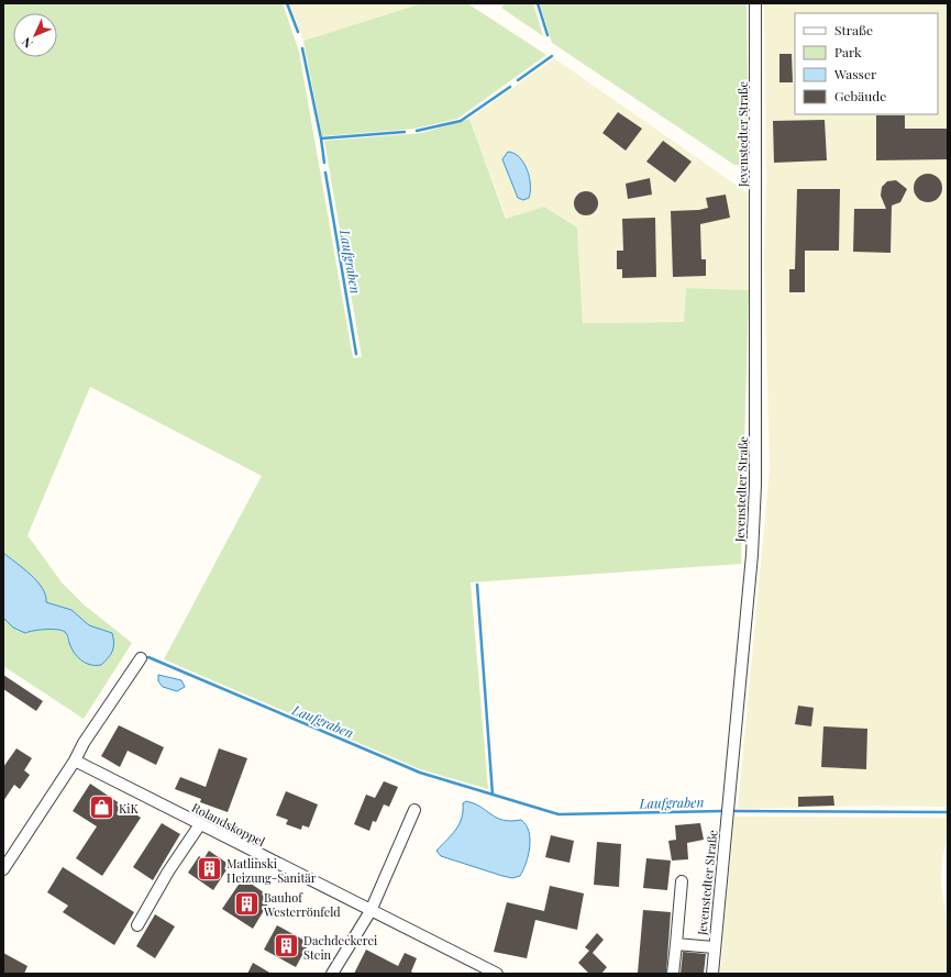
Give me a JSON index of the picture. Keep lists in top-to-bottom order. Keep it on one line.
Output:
{"streets":{"street":["Jevenstedter Straße","Rolandskoppel"]},"water":["Laufgraben"],"places":{"shop":["KiK"],"building":["Matlinski Heizung-Sanitär","Bauhof Westerrönfeld","Dachdeckerei Stein"]},"legend":["Straße","Park","Wasser","Gebäude"],"north":"bottom left"}
